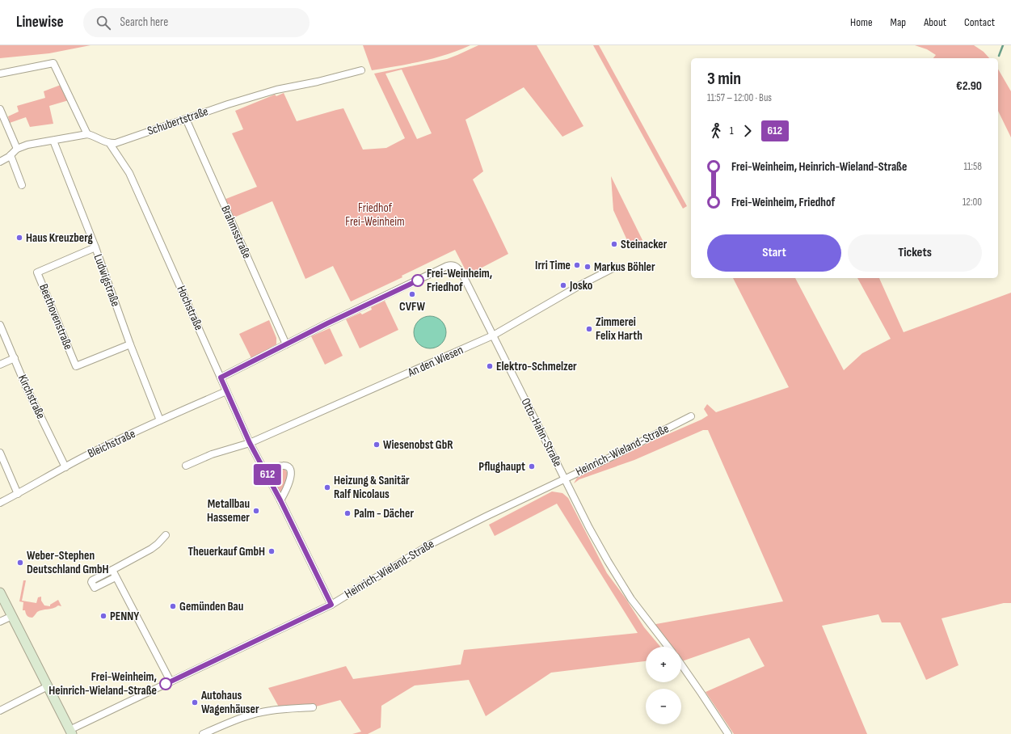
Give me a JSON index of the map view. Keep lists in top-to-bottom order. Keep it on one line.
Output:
{"streets":{"street":["Schubertstraße","Brahmsstraße","Ludwigstraße","Hochstraße","Beethovenstraße","An den Wiesen","Kirchstraße","Otto-Hahn-Straße","Bleichstraße","Heinrich-Wieland-Straße"]},"crossings":[["Schubertstraße","Brahmsstraße"],["Schubertstraße","Hochstraße"],["Brahmsstraße","Otto-Hahn-Straße"],["Ludwigstraße","Beethovenstraße"],["Ludwigstraße","Bleichstraße"],["Hochstraße","An den Wiesen"],["Hochstraße","Bleichstraße"],["Hochstraße","Heinrich-Wieland-Straße"],["An den Wiesen","Otto-Hahn-Straße"],["Kirchstraße","Bleichstraße"],["Otto-Hahn-Straße","Heinrich-Wieland-Straße"]],"parks":["Friedhof Frei-Weinheim"],"places":["Haus Kreuzberg","Steinacker","Irri Time","Markus Böhler","Frei-Weinheim, Friedhof","Josko","CVFW","Zimmerei Felix Harth","Elektro-Schmelzer","Wiesenobst GbR","Pflughaupt","Heizung & Sanitär Ralf Nicolaus","Metallbau Hassemer","Palm - Dächer","Theuerkauf GmbH","Weber-Stephen Deutschland GmbH","Gemünden Bau","PENNY","Frei-Weinheim, Heinrich-Wieland-Straße","Autohaus Wagenhäuser"],"lines":["bus line 612"],"page":{"header":"Linewise","search":"Search here","nav":["Home","Map","About","Contact"],"on_map":"612","heading":["3 min","11:57 – 12:00 · Bus","€2.90"],"legs":["1","612"],"list":[{"name":"Frei-Weinheim, Heinrich-Wieland-Straße","value":"11:58"},{"name":"Frei-Weinheim, Friedhof","value":"12:00"}],"buttons":["Start","Tickets"],"map_buttons":["+","−"]}}
